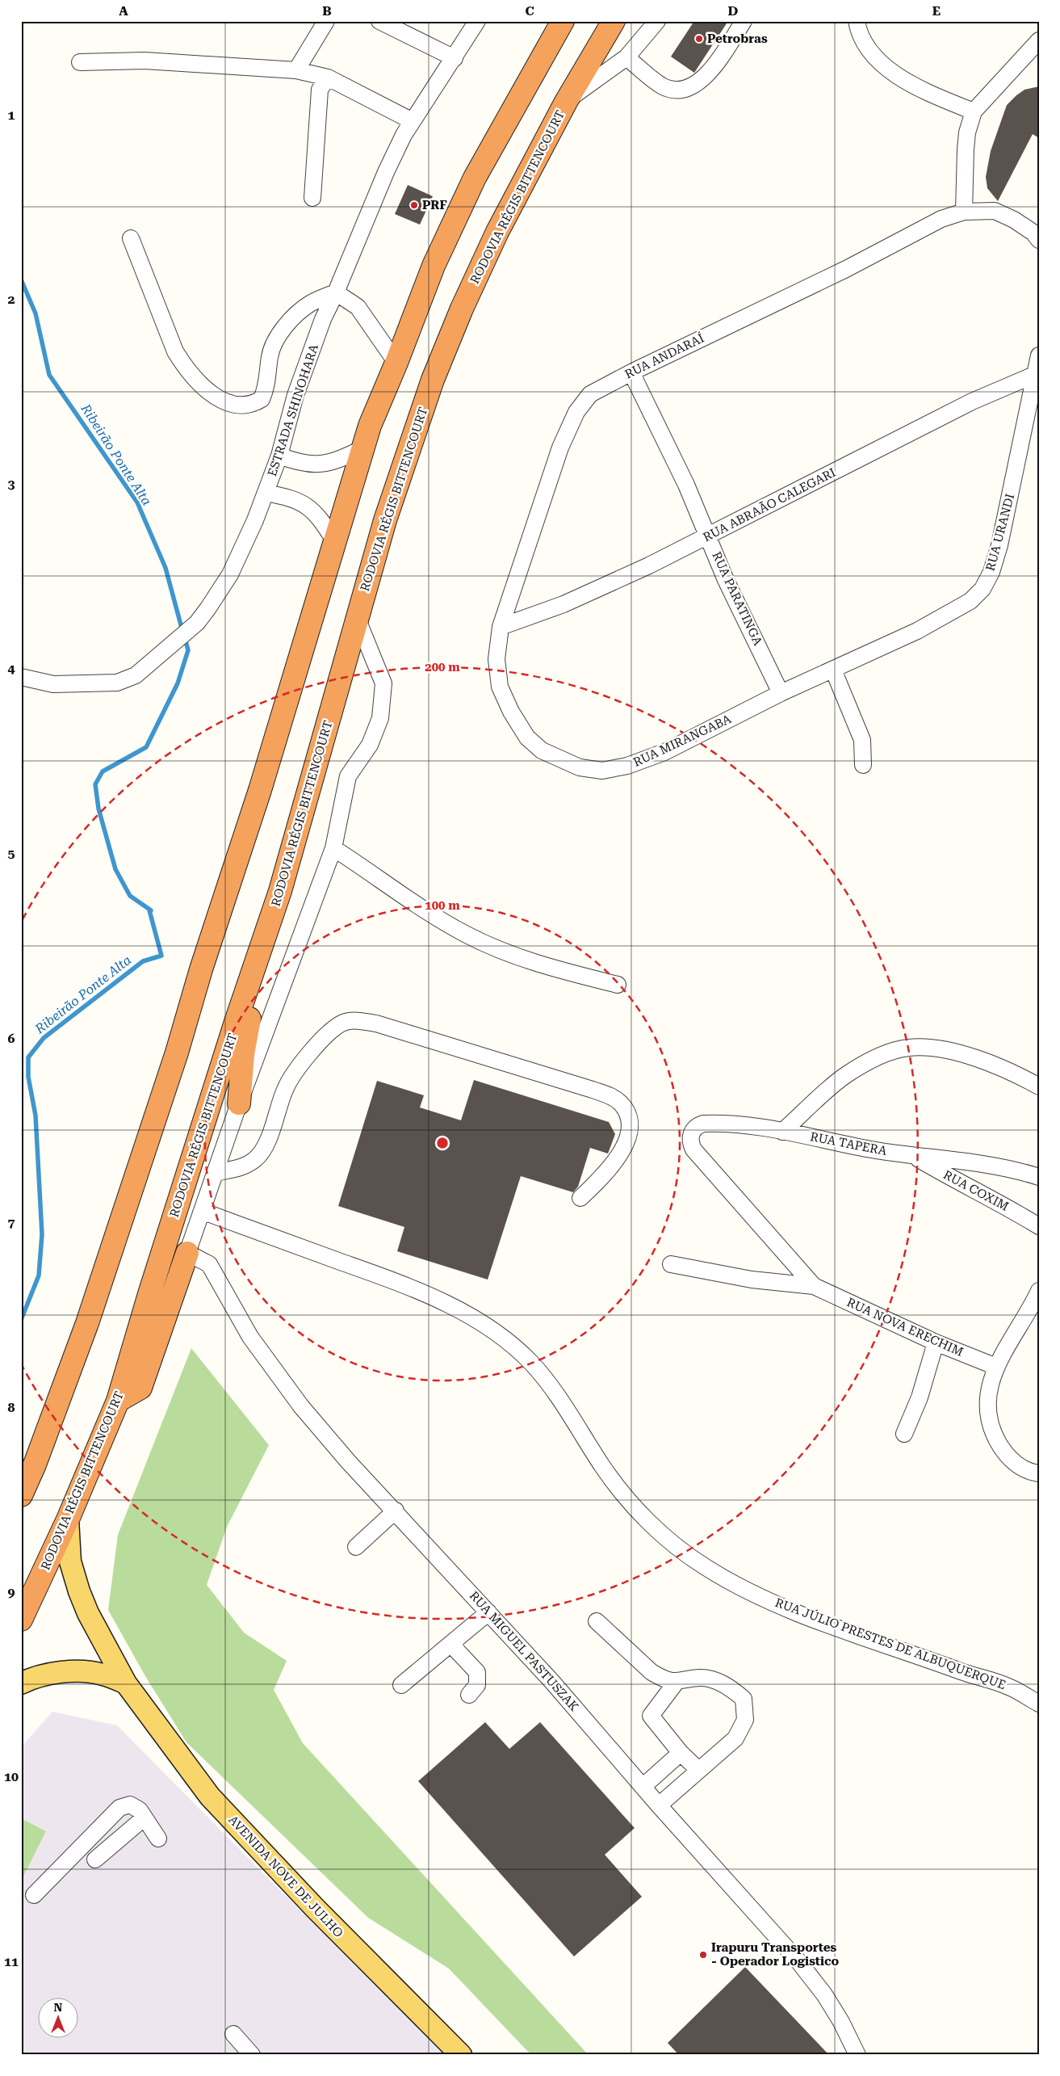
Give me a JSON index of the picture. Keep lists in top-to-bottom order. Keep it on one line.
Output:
{"streets":{"highway":["RODOVIA RÉGIS BITTENCOURT"],"main road":["AVENIDA NOVE DE JULHO"],"street":["RUA ANDARAÍ","ESTRADA SHINOHARA","RUA ABRAÃO CALEGARI","RUA URANDI","RUA PARATINGA","RUA MIRANGABA","RUA TAPERA","RUA COXIM","RUA NOVA ERECHIM","RUA JÚLIO PRESTES DE ALBUQUERQUE","RUA MIGUEL PASTUSZAK"]},"crossings":[["RODOVIA RÉGIS BITTENCOURT","AVENIDA NOVE DE JULHO"],["RUA ANDARAÍ","RUA ABRAÃO CALEGARI"],["RUA ANDARAÍ","RUA PARATINGA"],["RUA ANDARAÍ","RUA MIRANGABA"],["RUA ABRAÃO CALEGARI","RUA URANDI"],["RUA ABRAÃO CALEGARI","RUA PARATINGA"],["RUA ABRAÃO CALEGARI","RUA MIRANGABA"],["RUA URANDI","RUA MIRANGABA"],["RUA PARATINGA","RUA MIRANGABA"],["RUA TAPERA","RUA COXIM"],["RUA TAPERA","RUA NOVA ERECHIM"]],"water":["Ribeirão Ponte Alta"],"places":["Petrobras","PRF","Irapuru Transportes - Operador Logistico"],"north":"top","grid":{"columns":["A","B","C","D","E"],"rows":["1","2","3","4","5","6","7","8","9","10","11"]},"rings":["200 m","100 m"]}
